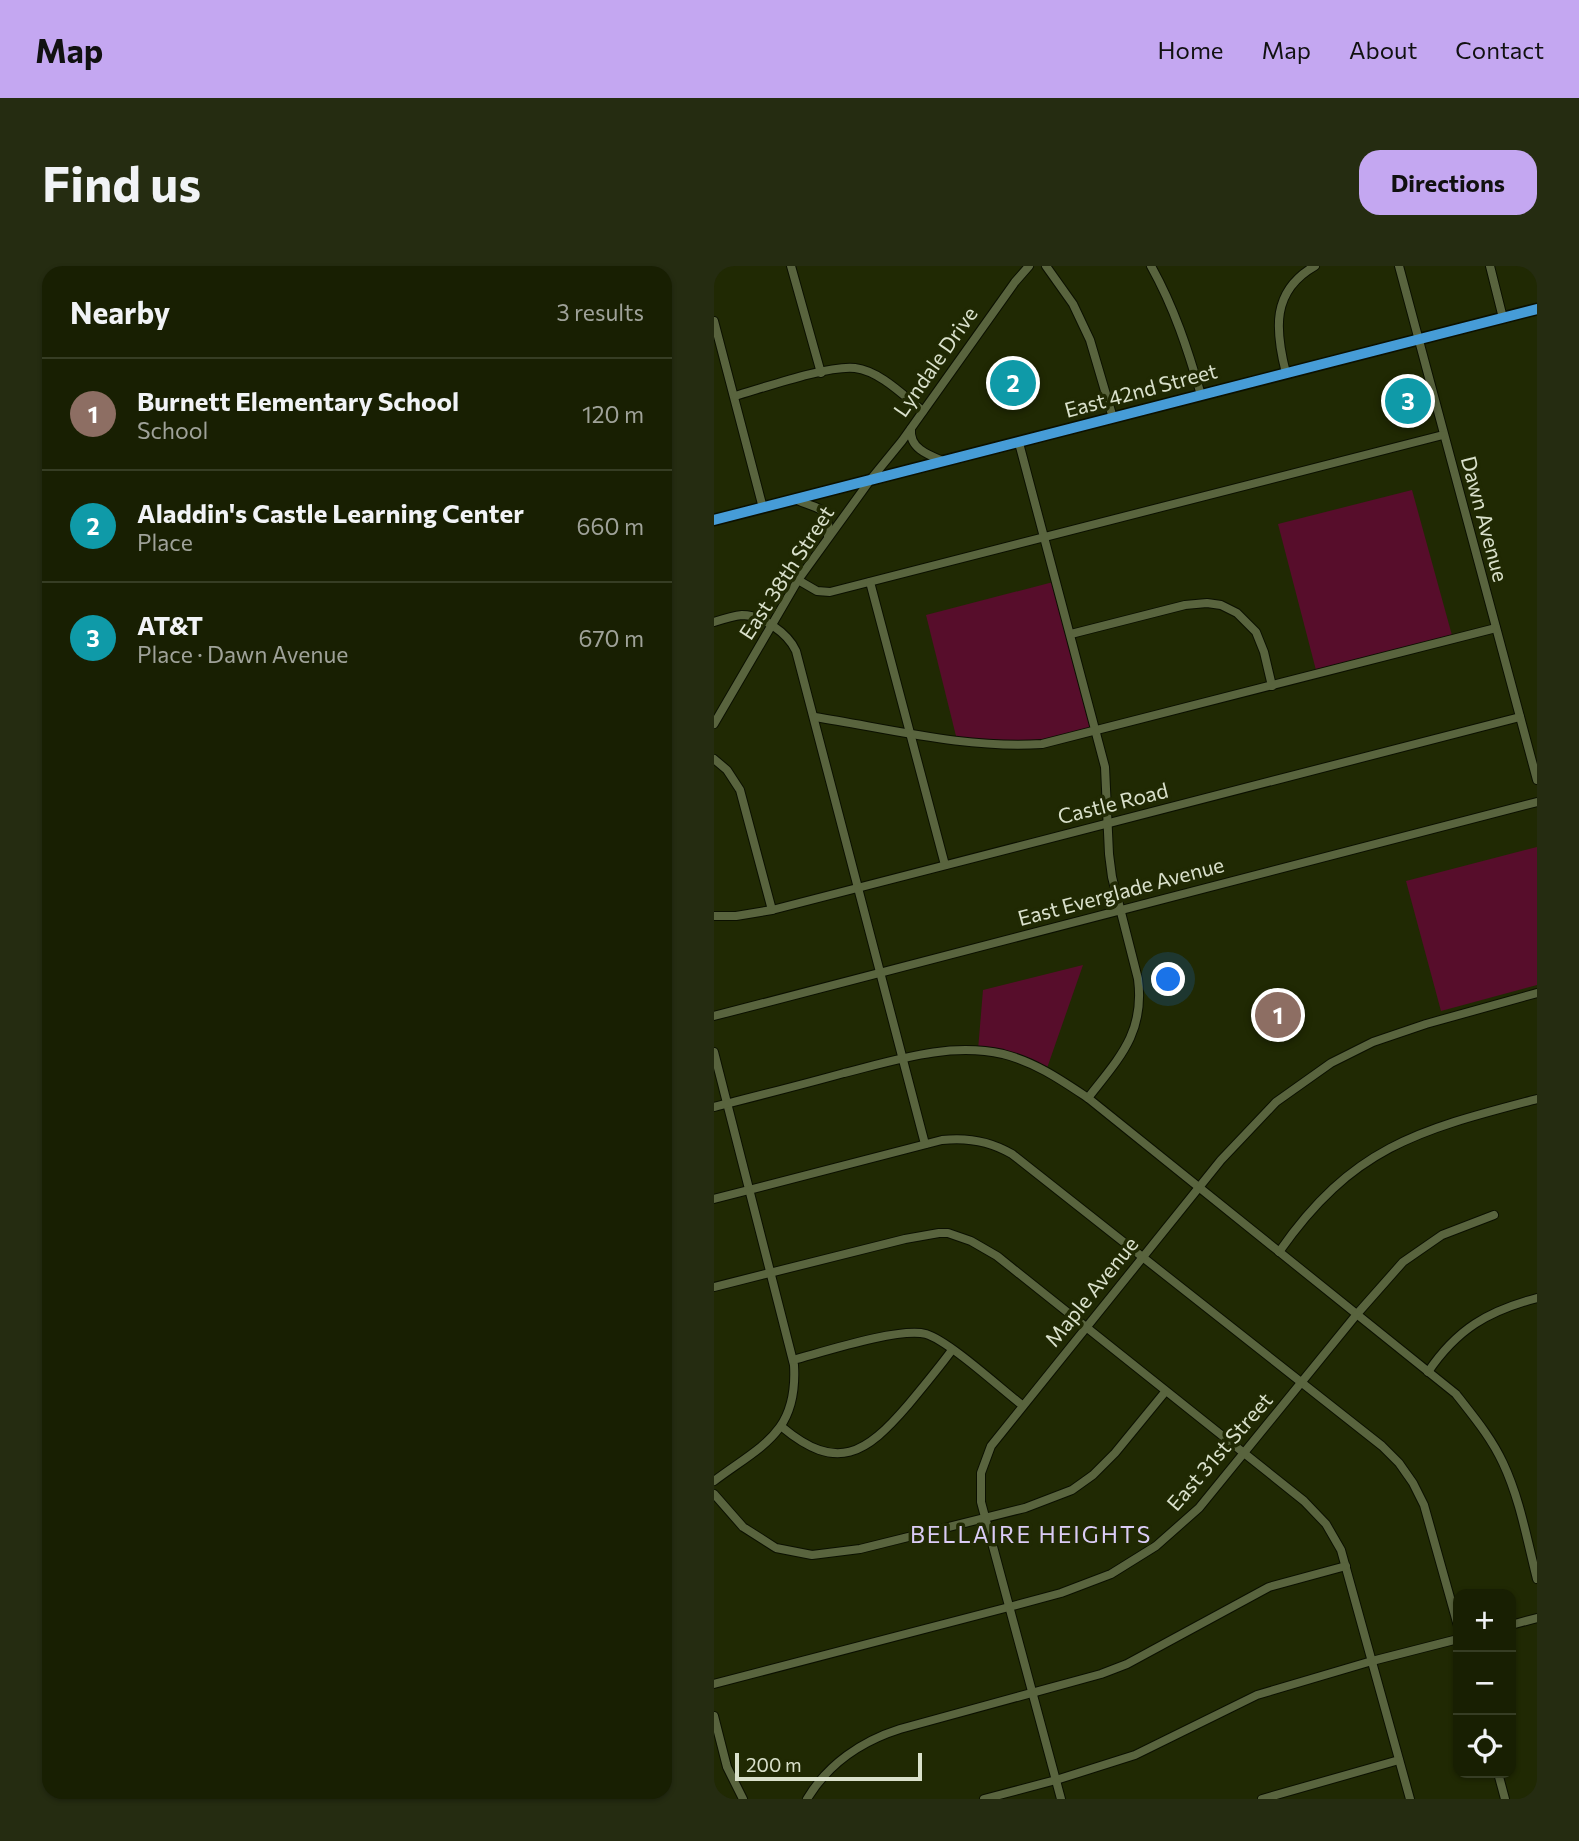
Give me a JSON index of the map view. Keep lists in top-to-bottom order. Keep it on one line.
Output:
{"streets":{"highway":["East 42nd Street"],"street":["Lyndale Drive","Dawn Avenue","East 38th Street","Castle Road","East Everglade Avenue","Maple Avenue","East 31st Street"]},"crossings":[["Lyndale Drive","East 42nd Street"],["Lyndale Drive","East 38th Street"],["East 42nd Street","Dawn Avenue"],["East 42nd Street","East 38th Street"],["Dawn Avenue","Castle Road"],["Maple Avenue","East 31st Street"]],"districts":["BELLAIRE HEIGHTS"],"scale_bar":"200 m","page":{"header":"Map","nav":["Home","Map","About","Contact"],"buttons":"Directions","title":"Find us","heading":["Nearby","3 results"],"pins":["2","3","1"],"list":[{"mark":"1","name":"Burnett Elementary School","note":"School","value":"120 m"},{"mark":"2","name":"Aladdin's Castle Learning Center","note":"Place","value":"660 m"},{"mark":"3","name":"AT&T","note":"Place · Dawn Avenue","value":"670 m"}],"map_buttons":["+","−"],"scale":"200 m"}}
